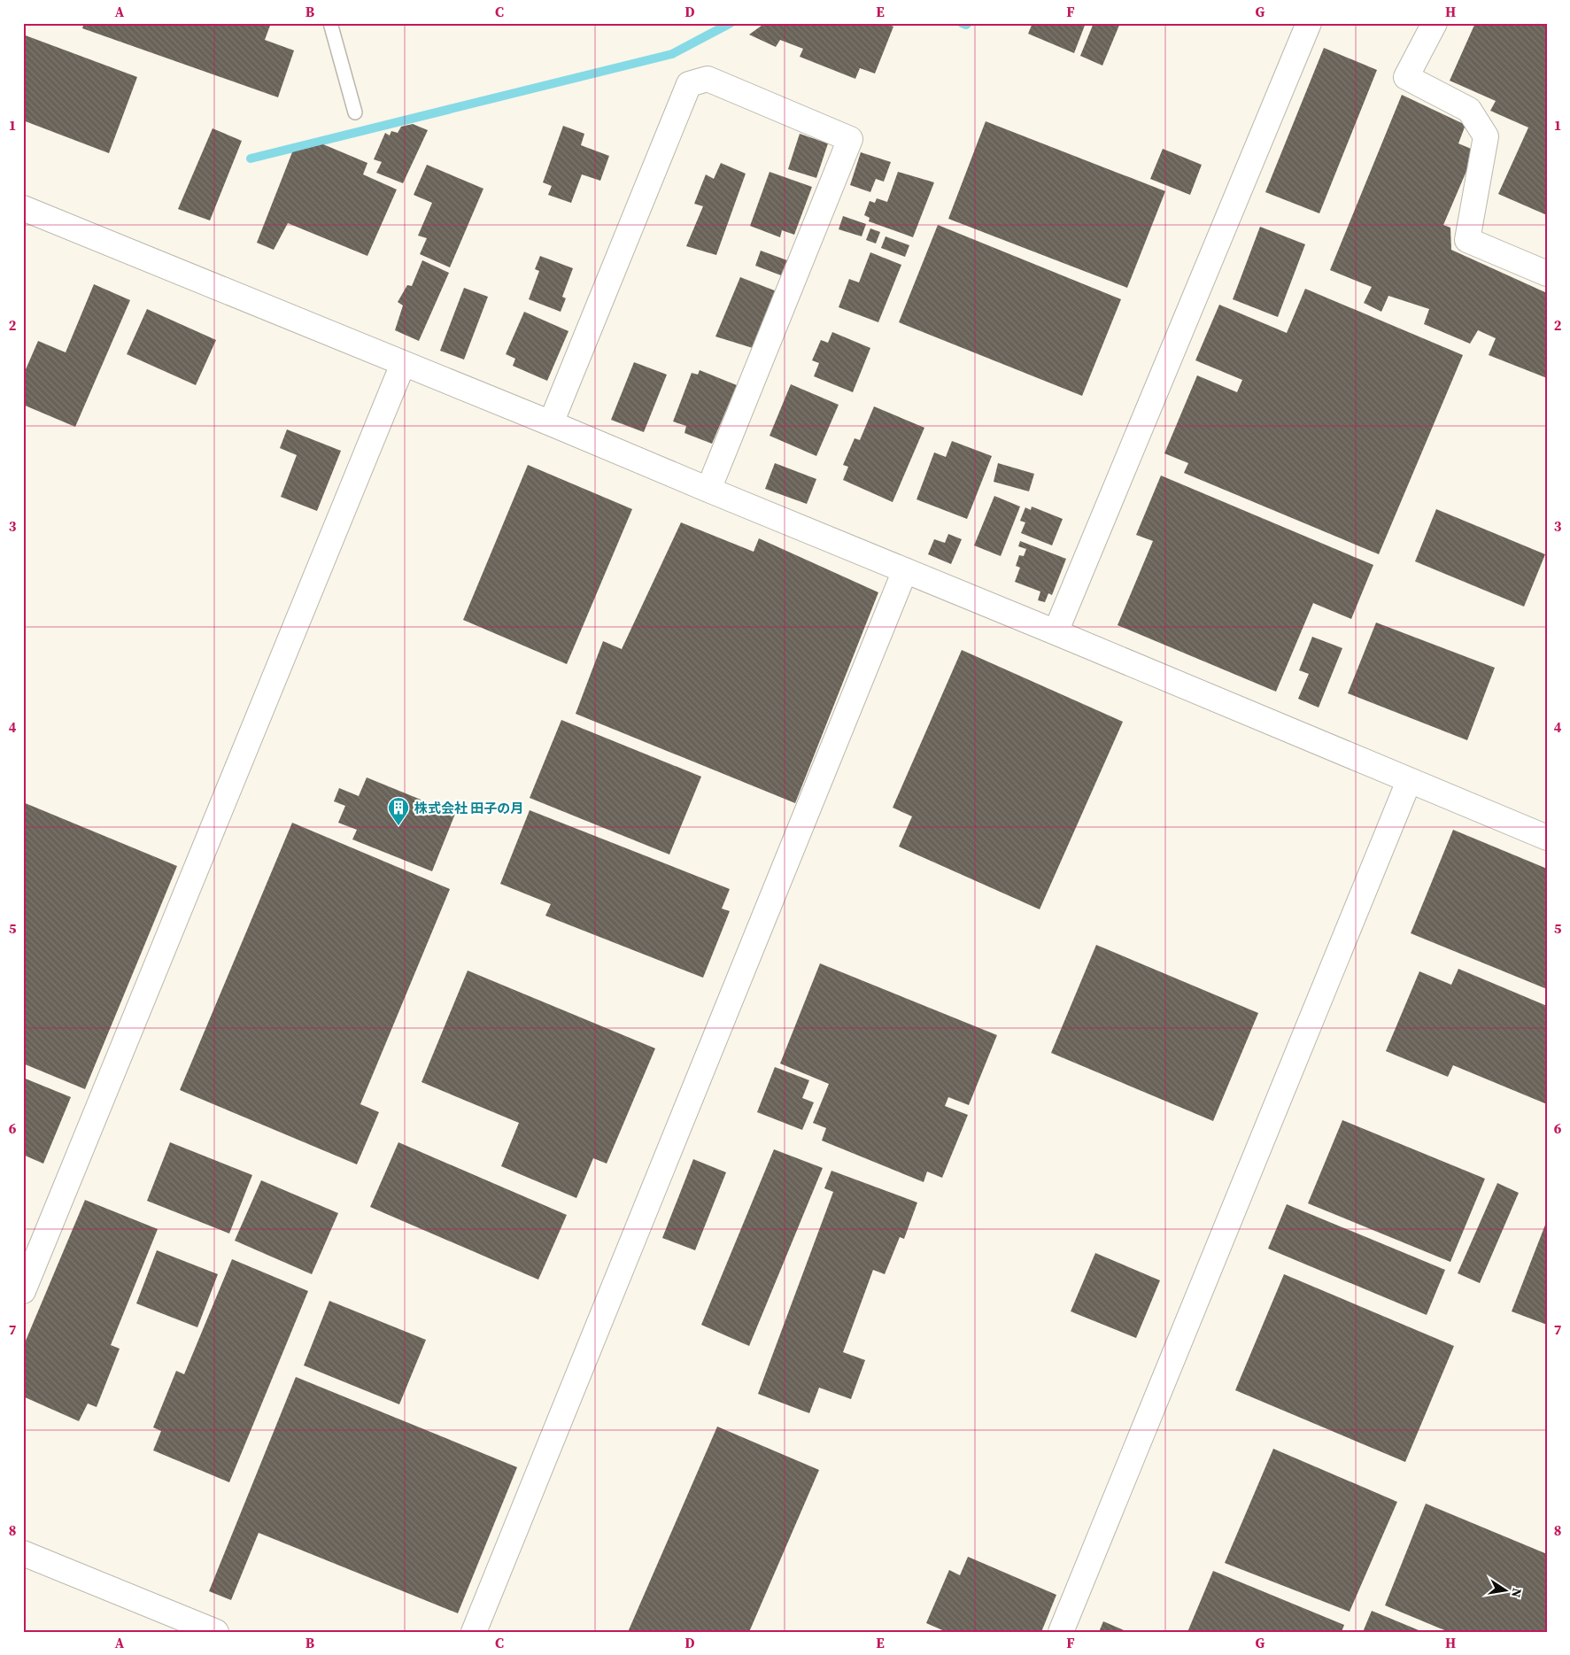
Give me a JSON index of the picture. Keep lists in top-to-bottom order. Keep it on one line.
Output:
{"places":{"building":["株式会社 田子の月"]},"north":"right","grid":{"columns":["A","B","C","D","E","F","G","H"],"rows":["1","2","3","4","5","6","7","8"]}}
